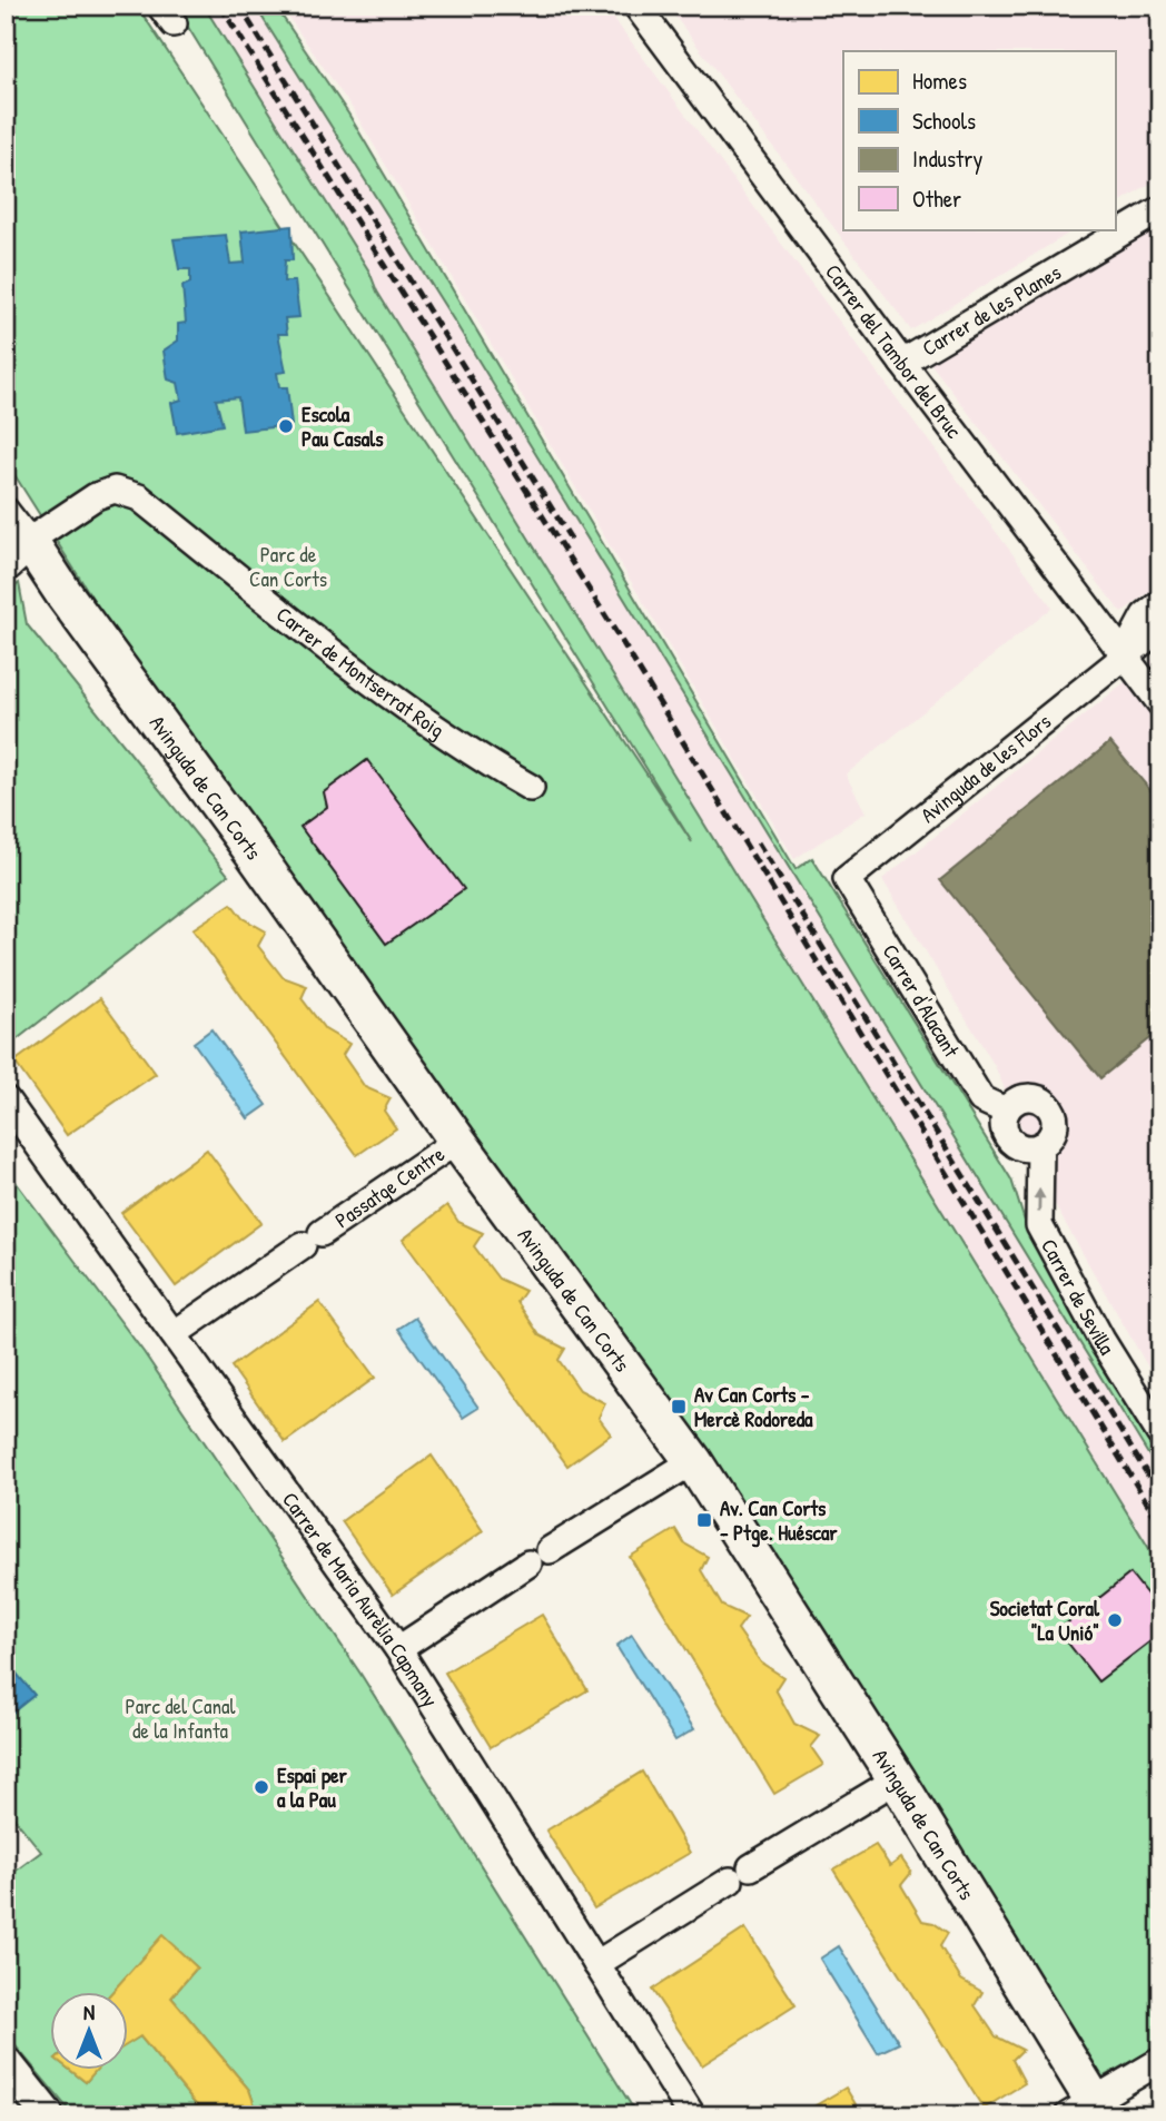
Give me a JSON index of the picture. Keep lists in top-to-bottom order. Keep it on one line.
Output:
{"streets":{"street":["Carrer de les Planes","Carrer del Tambor del Bruc","Carrer de Montserrat Roig","Avinguda de les Flors","Avinguda de Can Corts","Carrer d'Alacant","Passatge Centre","Carrer de Sevilla","Carrer de Maria Aurèlia Capmany"]},"crossings":[["Carrer de les Planes","Carrer del Tambor del Bruc"],["Carrer del Tambor del Bruc","Avinguda de les Flors"],["Carrer de Montserrat Roig","Avinguda de Can Corts"],["Avinguda de les Flors","Carrer d'Alacant"],["Avinguda de Can Corts","Passatge Centre"],["Carrer d'Alacant","Carrer de Sevilla"],["Passatge Centre","Carrer de Maria Aurèlia Capmany"]],"one_way":["Carrer de Sevilla"],"parks":["Parc de Can Corts","Parc del Canal de la Infanta"],"places":{"other":["Escola Pau Casals","Societat Coral \"La Unió\"","Espai per a la Pau"],"transit":["Av Can Corts - Mercè Rodoreda","Av. Can Corts - Ptge. Huéscar"]},"legend":["Homes","Schools","Industry","Other"],"north":"top"}
